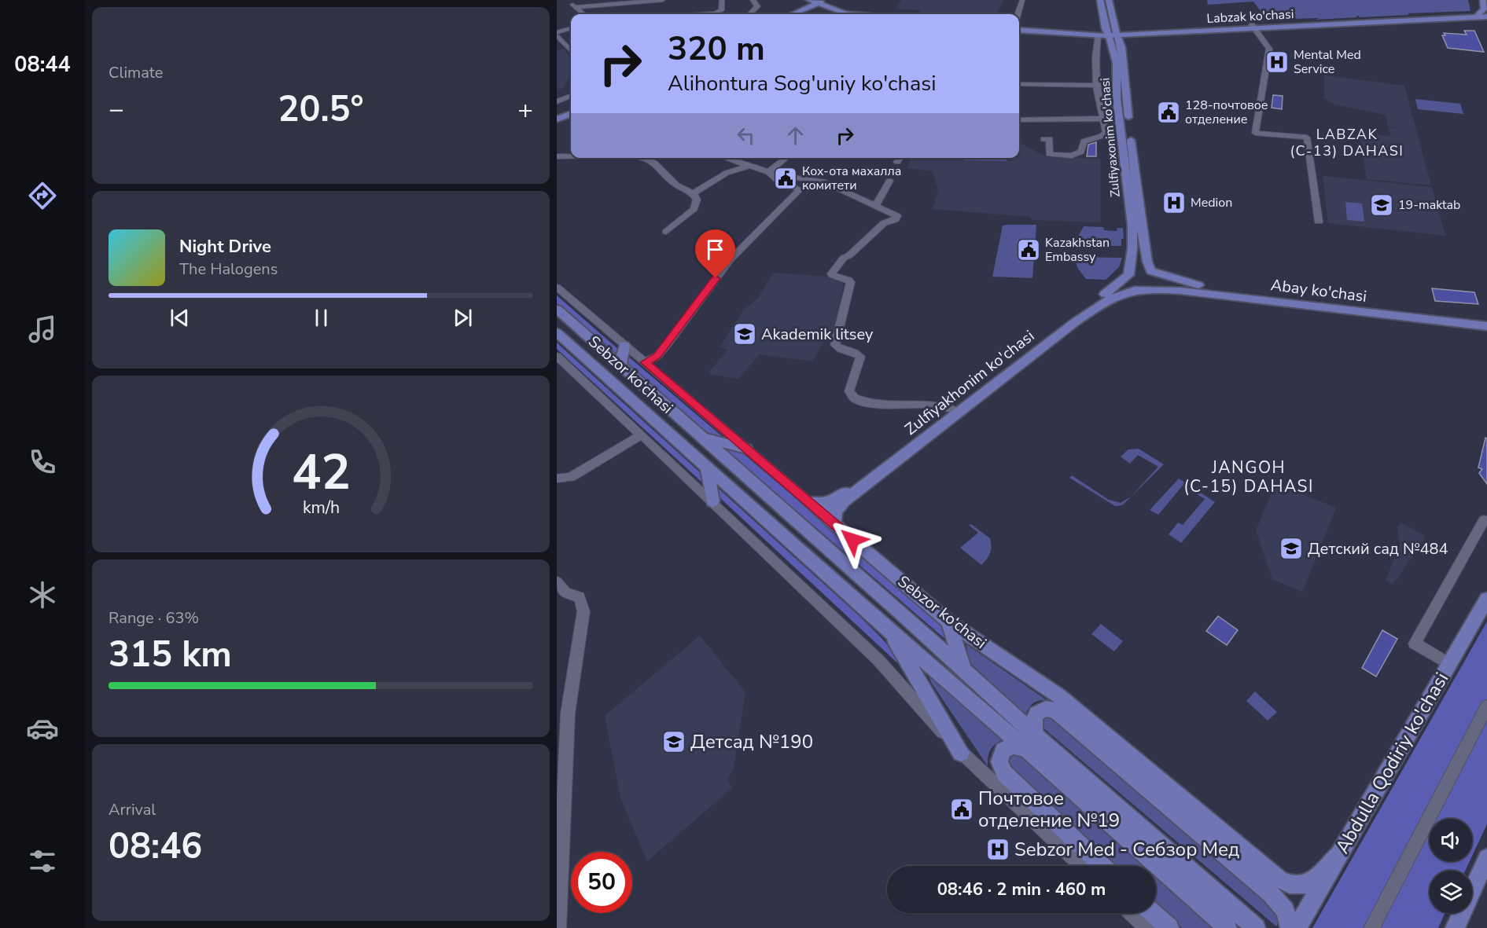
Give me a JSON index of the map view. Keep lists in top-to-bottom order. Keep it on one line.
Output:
{"streets":{"main road":["Labzak ko'chasi","Zulfiyaxonim ko'chasi","Abay ko'chasi","Sebzor ko‘chasi","Zulfiyakhonim ko'chasi","Abdulla Qodiriy ko'chasi"]},"crossings":[["Labzak ko'chasi","Zulfiyaxonim ko'chasi"],["Zulfiyaxonim ko'chasi","Abay ko'chasi"],["Zulfiyaxonim ko'chasi","Zulfiyakhonim ko'chasi"],["Abay ko'chasi","Zulfiyakhonim ko'chasi"],["Sebzor ko‘chasi","Zulfiyakhonim ko'chasi"],["Sebzor ko‘chasi","Abdulla Qodiriy ko'chasi"]],"districts":["LABZAK (C-13) DAHASI","JANGOH (C-15) DAHASI"],"places":{"hospital":["Mental Med Service","Medion","Sebzor Med - Себзор Мед"],"public building":["128-почтовое отделение","Кох-ота махалла комитети","Kazakhstan Embassy","Почтовое отделение №19"],"school or university":["19-maktab","Akademik litsey","Детский сад №484","Детсад №190"]},"page":{"tabs":"08:44","tile":["Climate",["Range · 63%","315 km"],["Arrival","08:46"]],"turn":["320 m","Alihontura Sog'uniy ko'chasi"],"heat":["−","20.5°","+"],"song":["Night Drive","The Halogens"],"limit":"50","trip":"08:46 · 2 min · 460 m","gauge":["42","km/h"]}}
